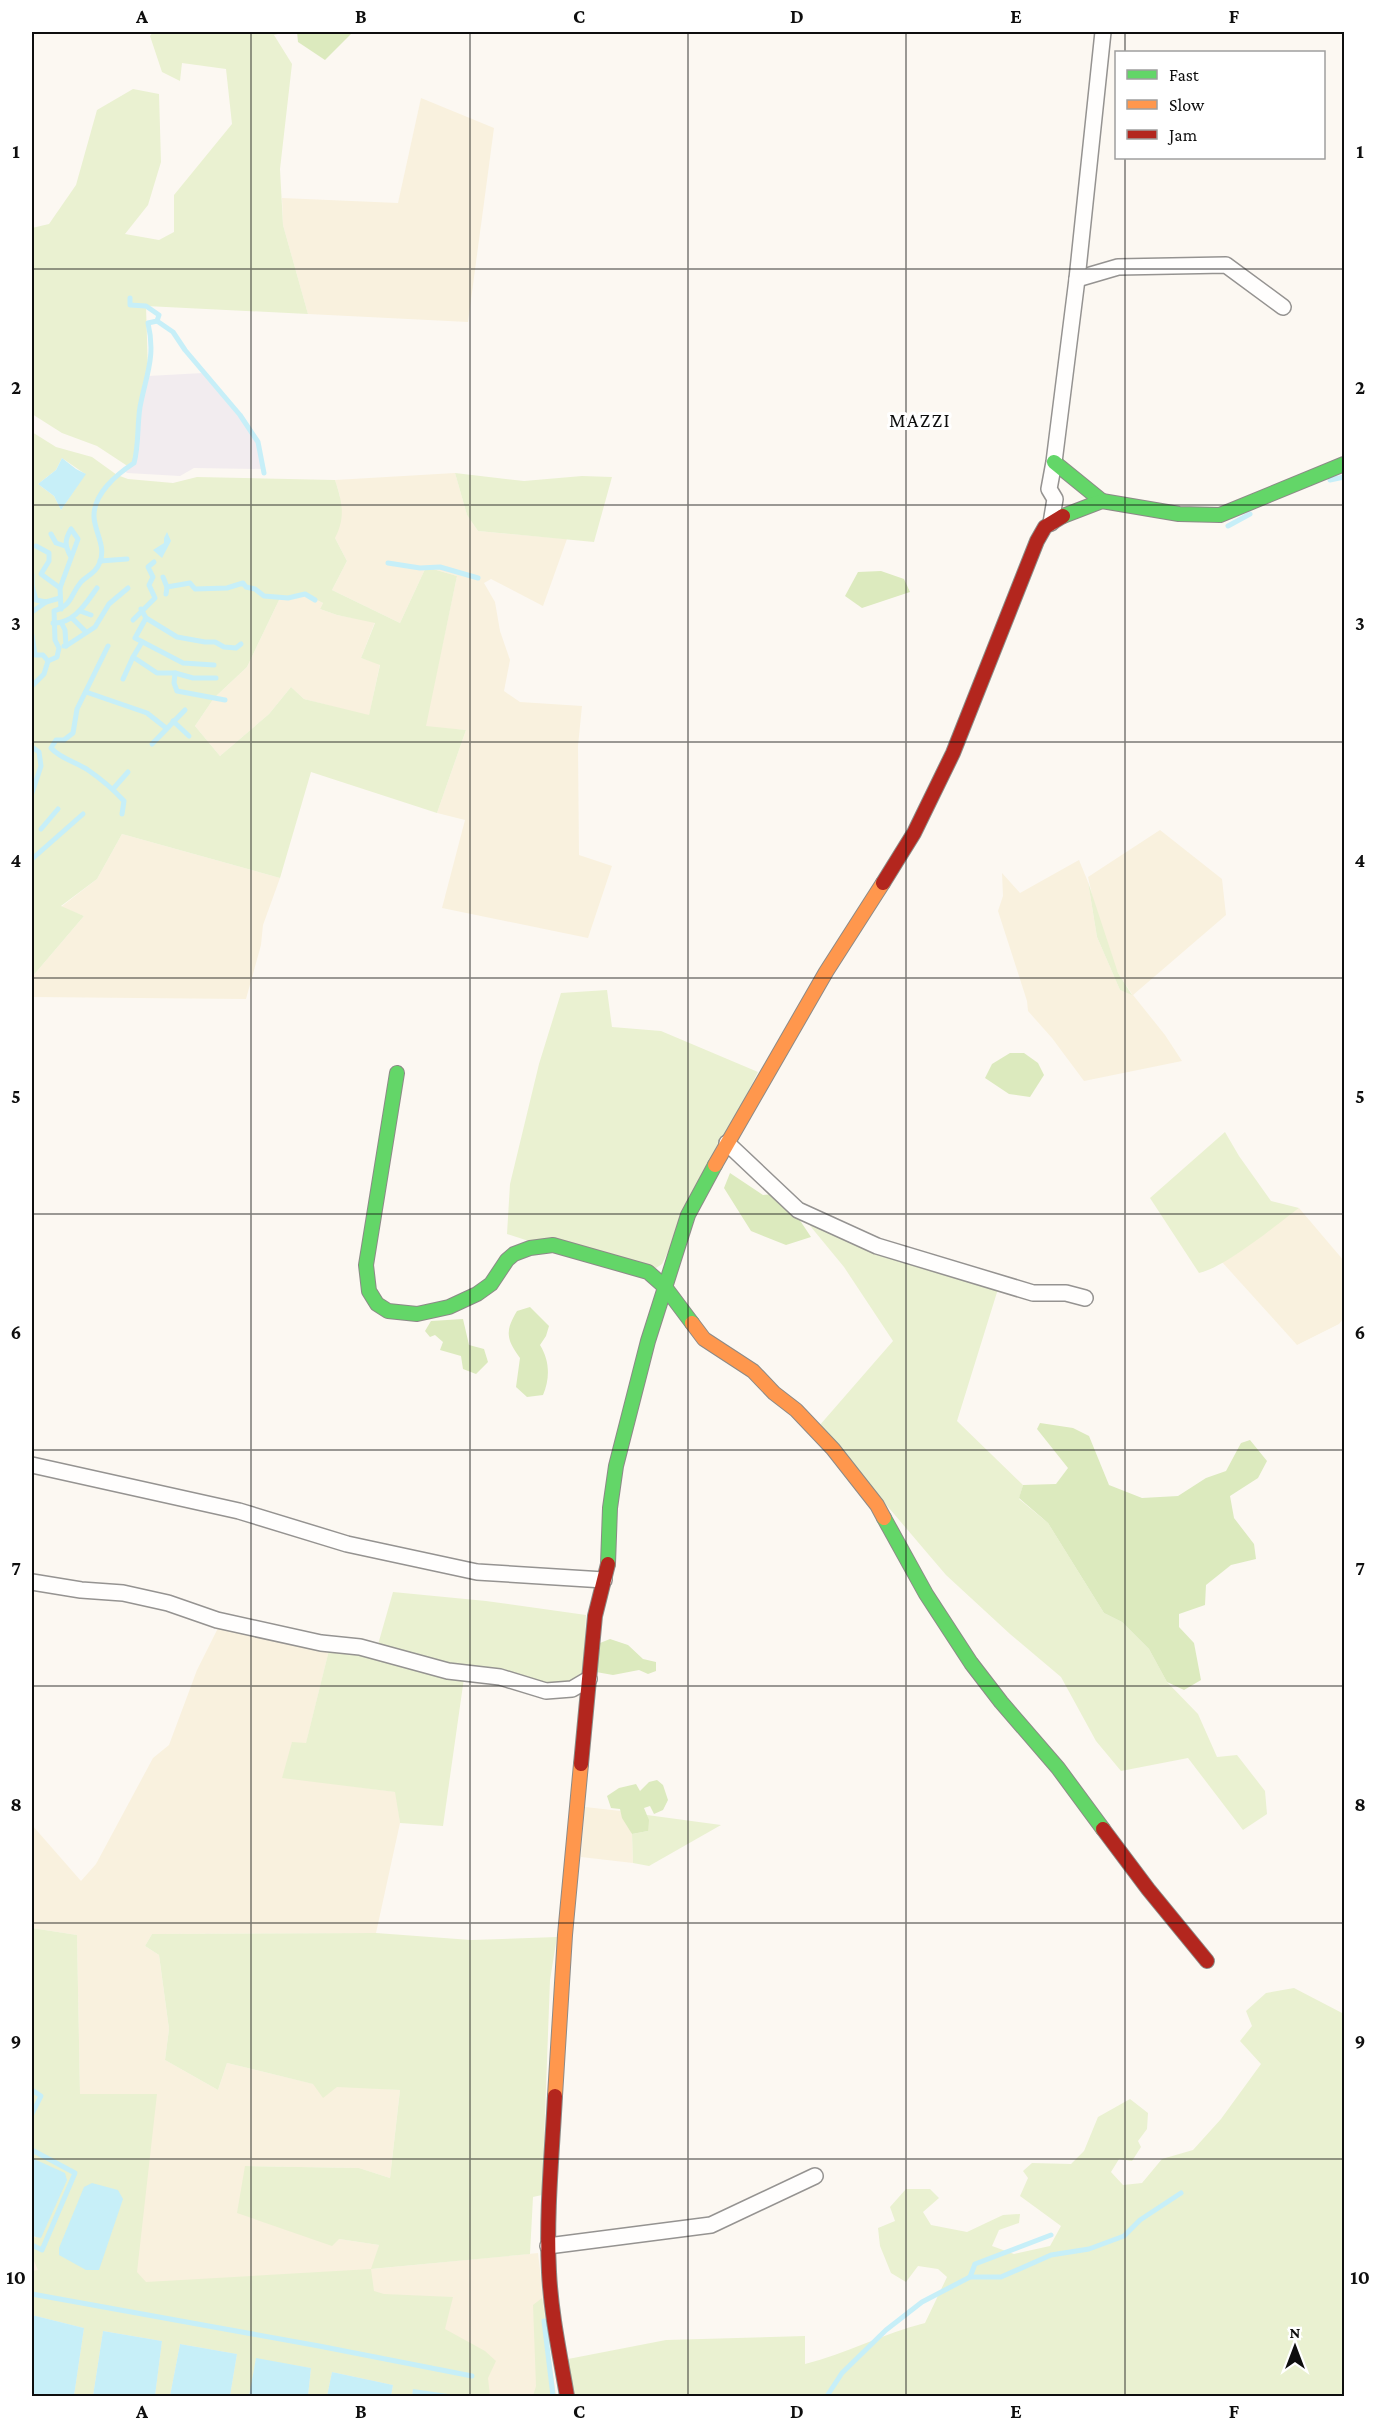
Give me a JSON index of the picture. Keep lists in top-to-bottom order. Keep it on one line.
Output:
{"districts":["MAZZI"],"legend":["Fast","Slow","Jam"],"north":"top","grid":{"columns":["A","B","C","D","E","F"],"rows":["1","2","3","4","5","6","7","8","9","10"]}}
